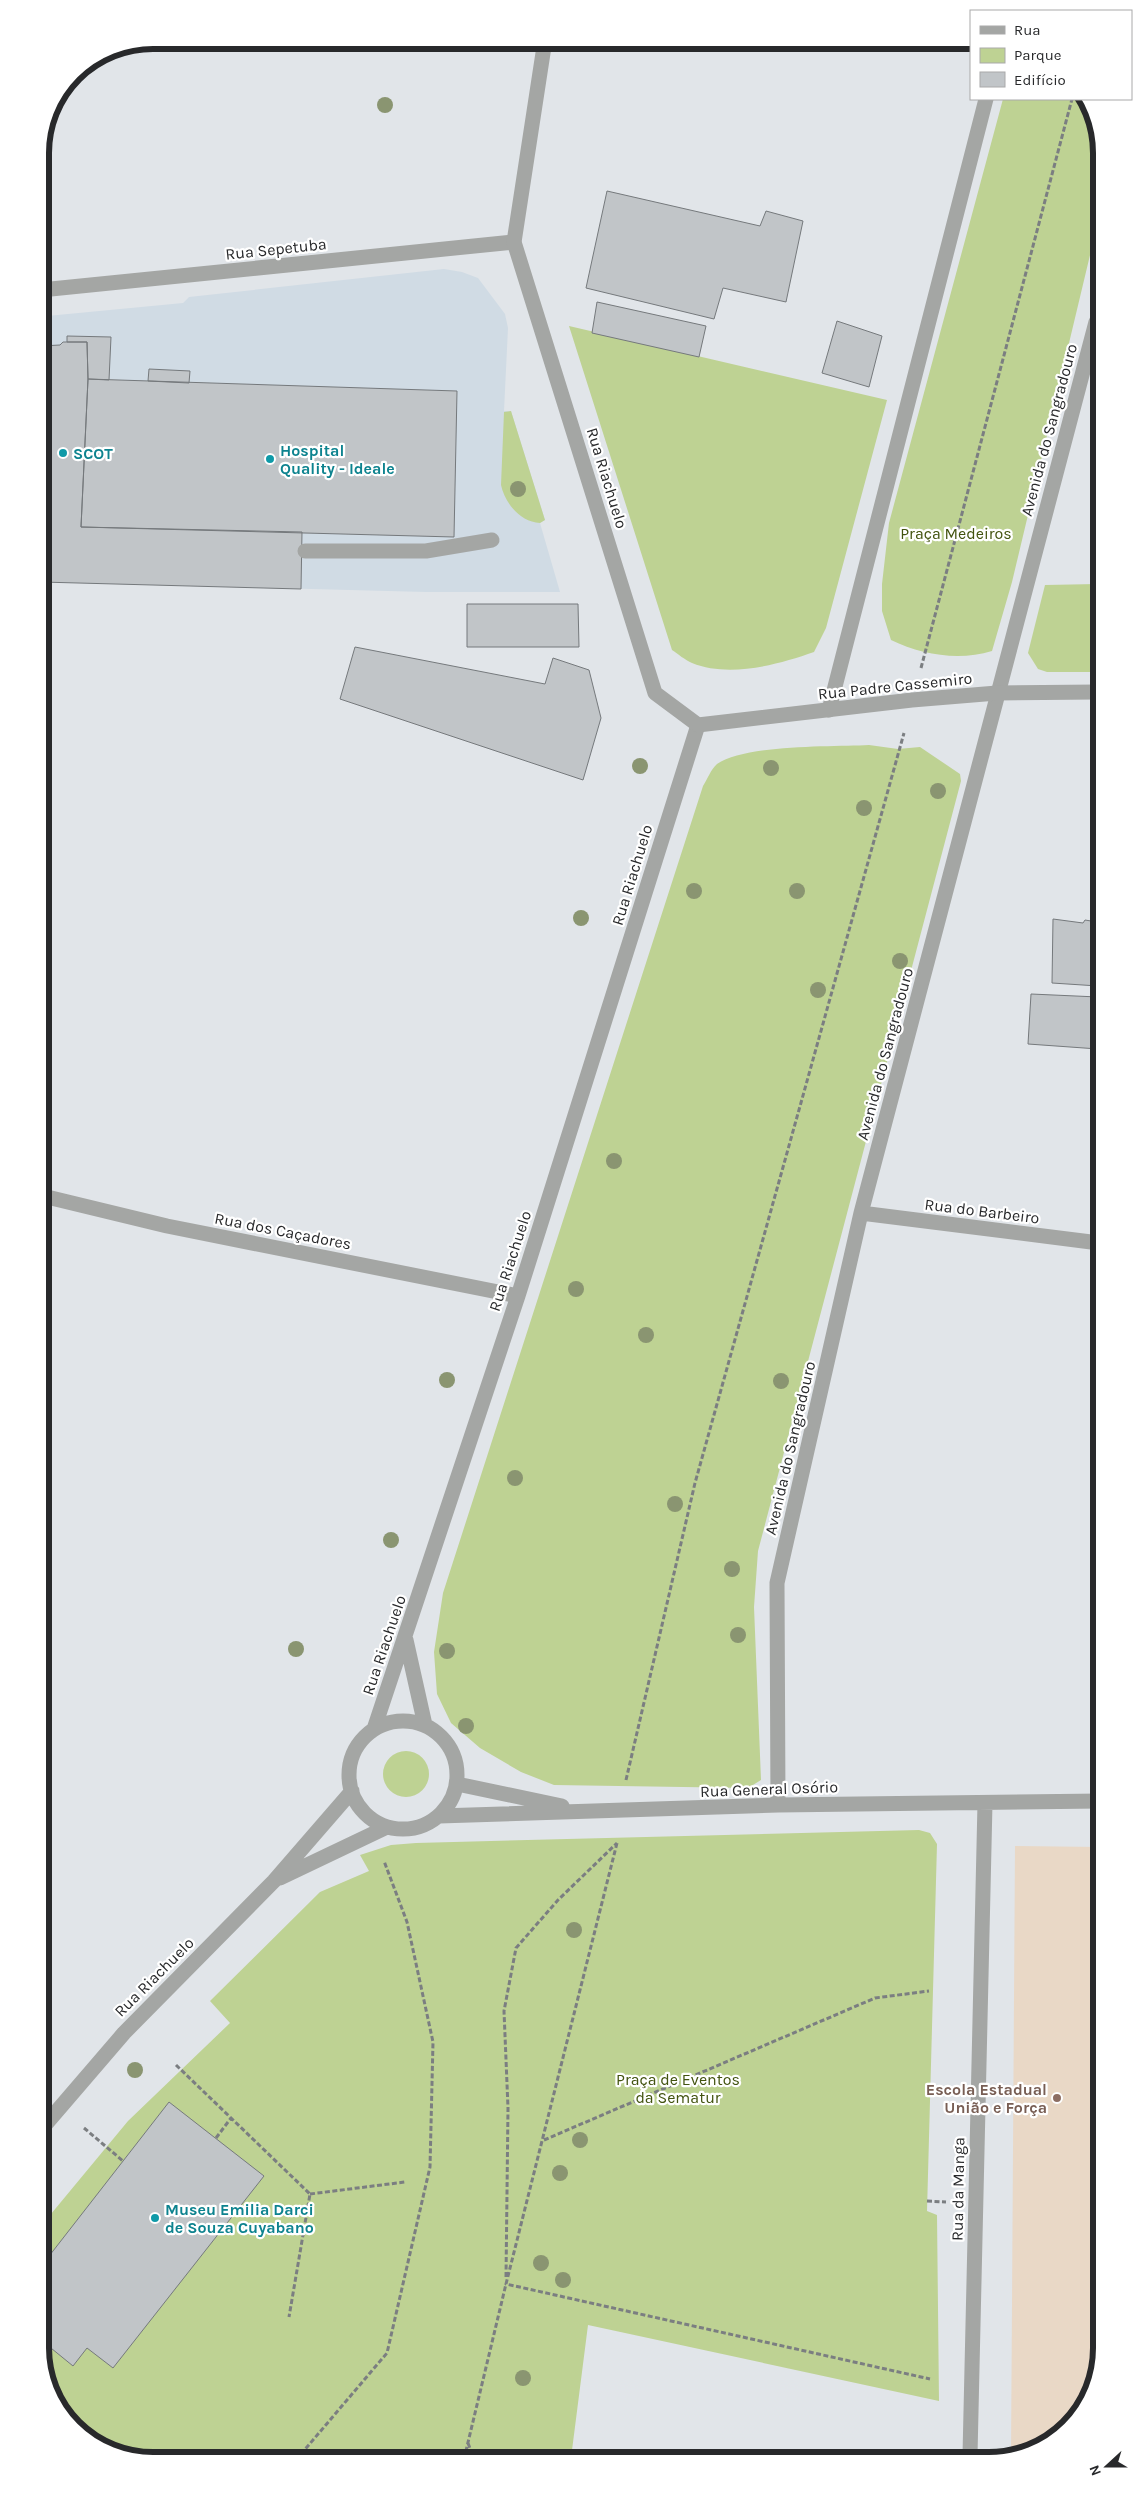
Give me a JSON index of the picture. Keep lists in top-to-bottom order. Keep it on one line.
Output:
{"streets":{"street":["Rua Sepetuba","Avenida do Sangradouro","Rua Riachuelo","Rua Padre Cassemiro","Rua do Barbeiro","Rua dos Caçadores","Rua General Osório","Rua da Manga"]},"crossings":[["Rua Sepetuba","Rua Riachuelo"],["Avenida do Sangradouro","Rua Padre Cassemiro"],["Avenida do Sangradouro","Rua do Barbeiro"],["Avenida do Sangradouro","Rua General Osório"],["Rua Riachuelo","Rua Padre Cassemiro"],["Rua Riachuelo","Rua dos Caçadores"],["Rua Riachuelo","Rua General Osório"],["Rua General Osório","Rua da Manga"]],"parks":["Praça Medeiros","Praça de Eventos da Sematur"],"places":["SCOT","Hospital Quality - Ideale","Escola Estadual União e Força","Museu Emilia Darci de Souza Cuyabano"],"legend":["Rua","Parque","Edifício"],"north":"left"}
